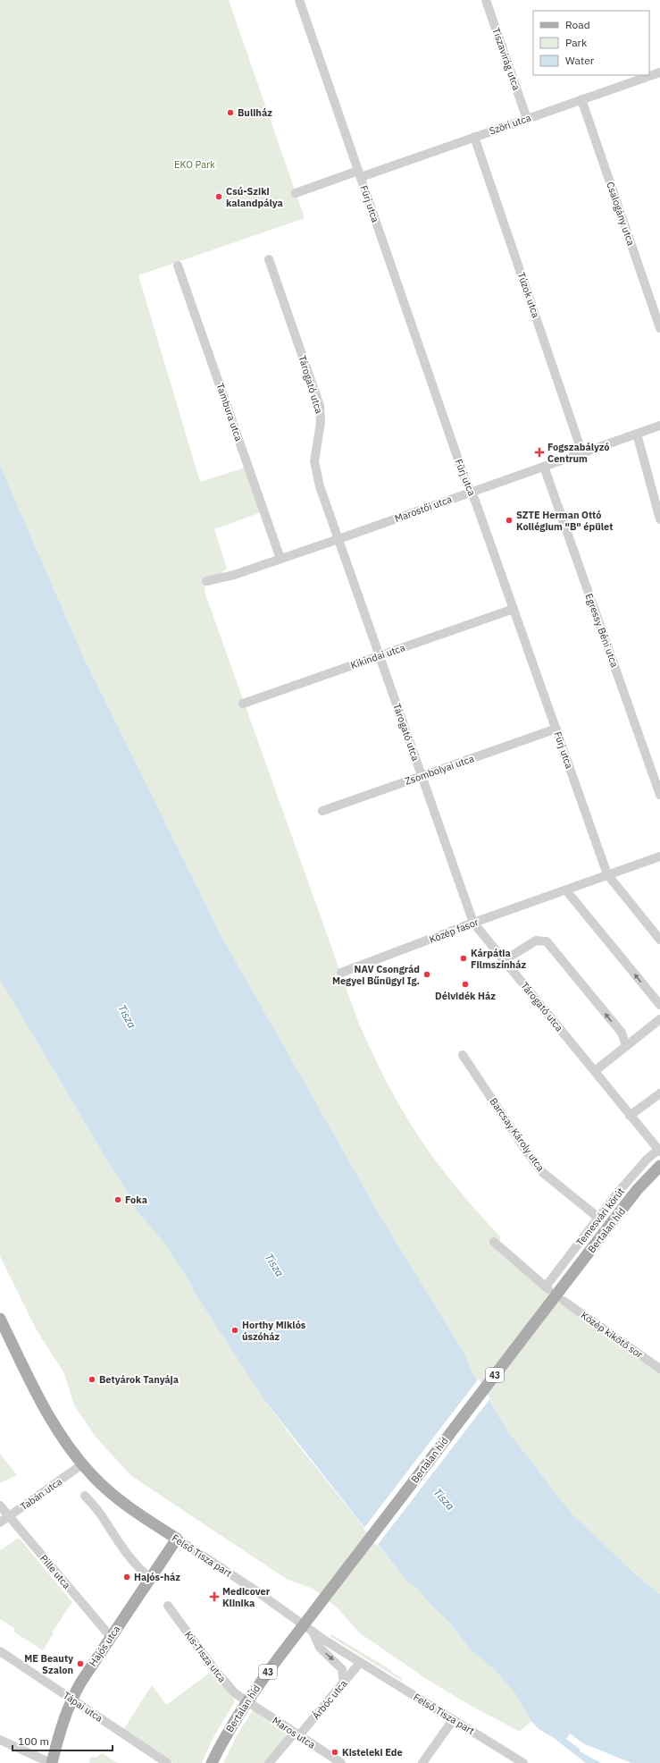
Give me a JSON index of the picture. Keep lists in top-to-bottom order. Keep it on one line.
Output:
{"streets":{"main road":["Bertalan híd","43","Felső Tisza part","Hajós utca"],"street":["Tiszavirág utca","Szöri utca","Fürj utca","Csalogány utca","Túzok utca","Tárogató utca","Tambura utca","Marostői utca","Egressy Béni utca","Kikindai utca","Zsombolyai utca","Közép fasor","Barcsay Károly utca","Temesvári körút","Közép kikötő sor","Tabán utca","Pille utca","Kis-Tisza utca","Árbóc utca","Tápai utca","Maros utca"]},"crossings":[["Tiszavirág utca","Szöri utca"],["Szöri utca","Fürj utca"],["Szöri utca","Csalogány utca"],["Szöri utca","Túzok utca"],["Fürj utca","Marostői utca"],["Fürj utca","Kikindai utca"],["Fürj utca","Zsombolyai utca"],["Fürj utca","Közép fasor"],["Túzok utca","Marostői utca"],["Tárogató utca","Marostői utca"],["Tárogató utca","Kikindai utca"],["Tárogató utca","Zsombolyai utca"],["Tárogató utca","Közép fasor"],["Tárogató utca","Temesvári körút"],["Tambura utca","Marostői utca"],["Marostői utca","Egressy Béni utca"],["Barcsay Károly utca","Temesvári körút"],["Tabán utca","Felső Tisza part"],["Tabán utca","Pille utca"],["Felső Tisza part","Hajós utca"],["Felső Tisza part","Árbóc utca"],["Pille utca","Hajós utca"],["Hajós utca","Tápai utca"],["Kis-Tisza utca","Maros utca"],["Árbóc utca","Maros utca"]],"water":["Tisza"],"parks":["EKO Park"],"places":{"other":["Buliház","Csú-Sziki kalandpálya","SZTE Herman Ottó Kollégium \"B\" épület","Kárpátia Filmszínház","NAV Csongrád Megyei Bűnügyi Ig.","Délvidék Ház","Foka","Horthy Miklós úszóház","Betyárok Tanyája","Hajós-ház","ME Beauty Szalon","Kisteleki Ede"],"health":["Fogszabályzó Centrum","Medicover Klinika"]},"legend":["Road","Park","Water"],"scale_bar":"100 m"}
